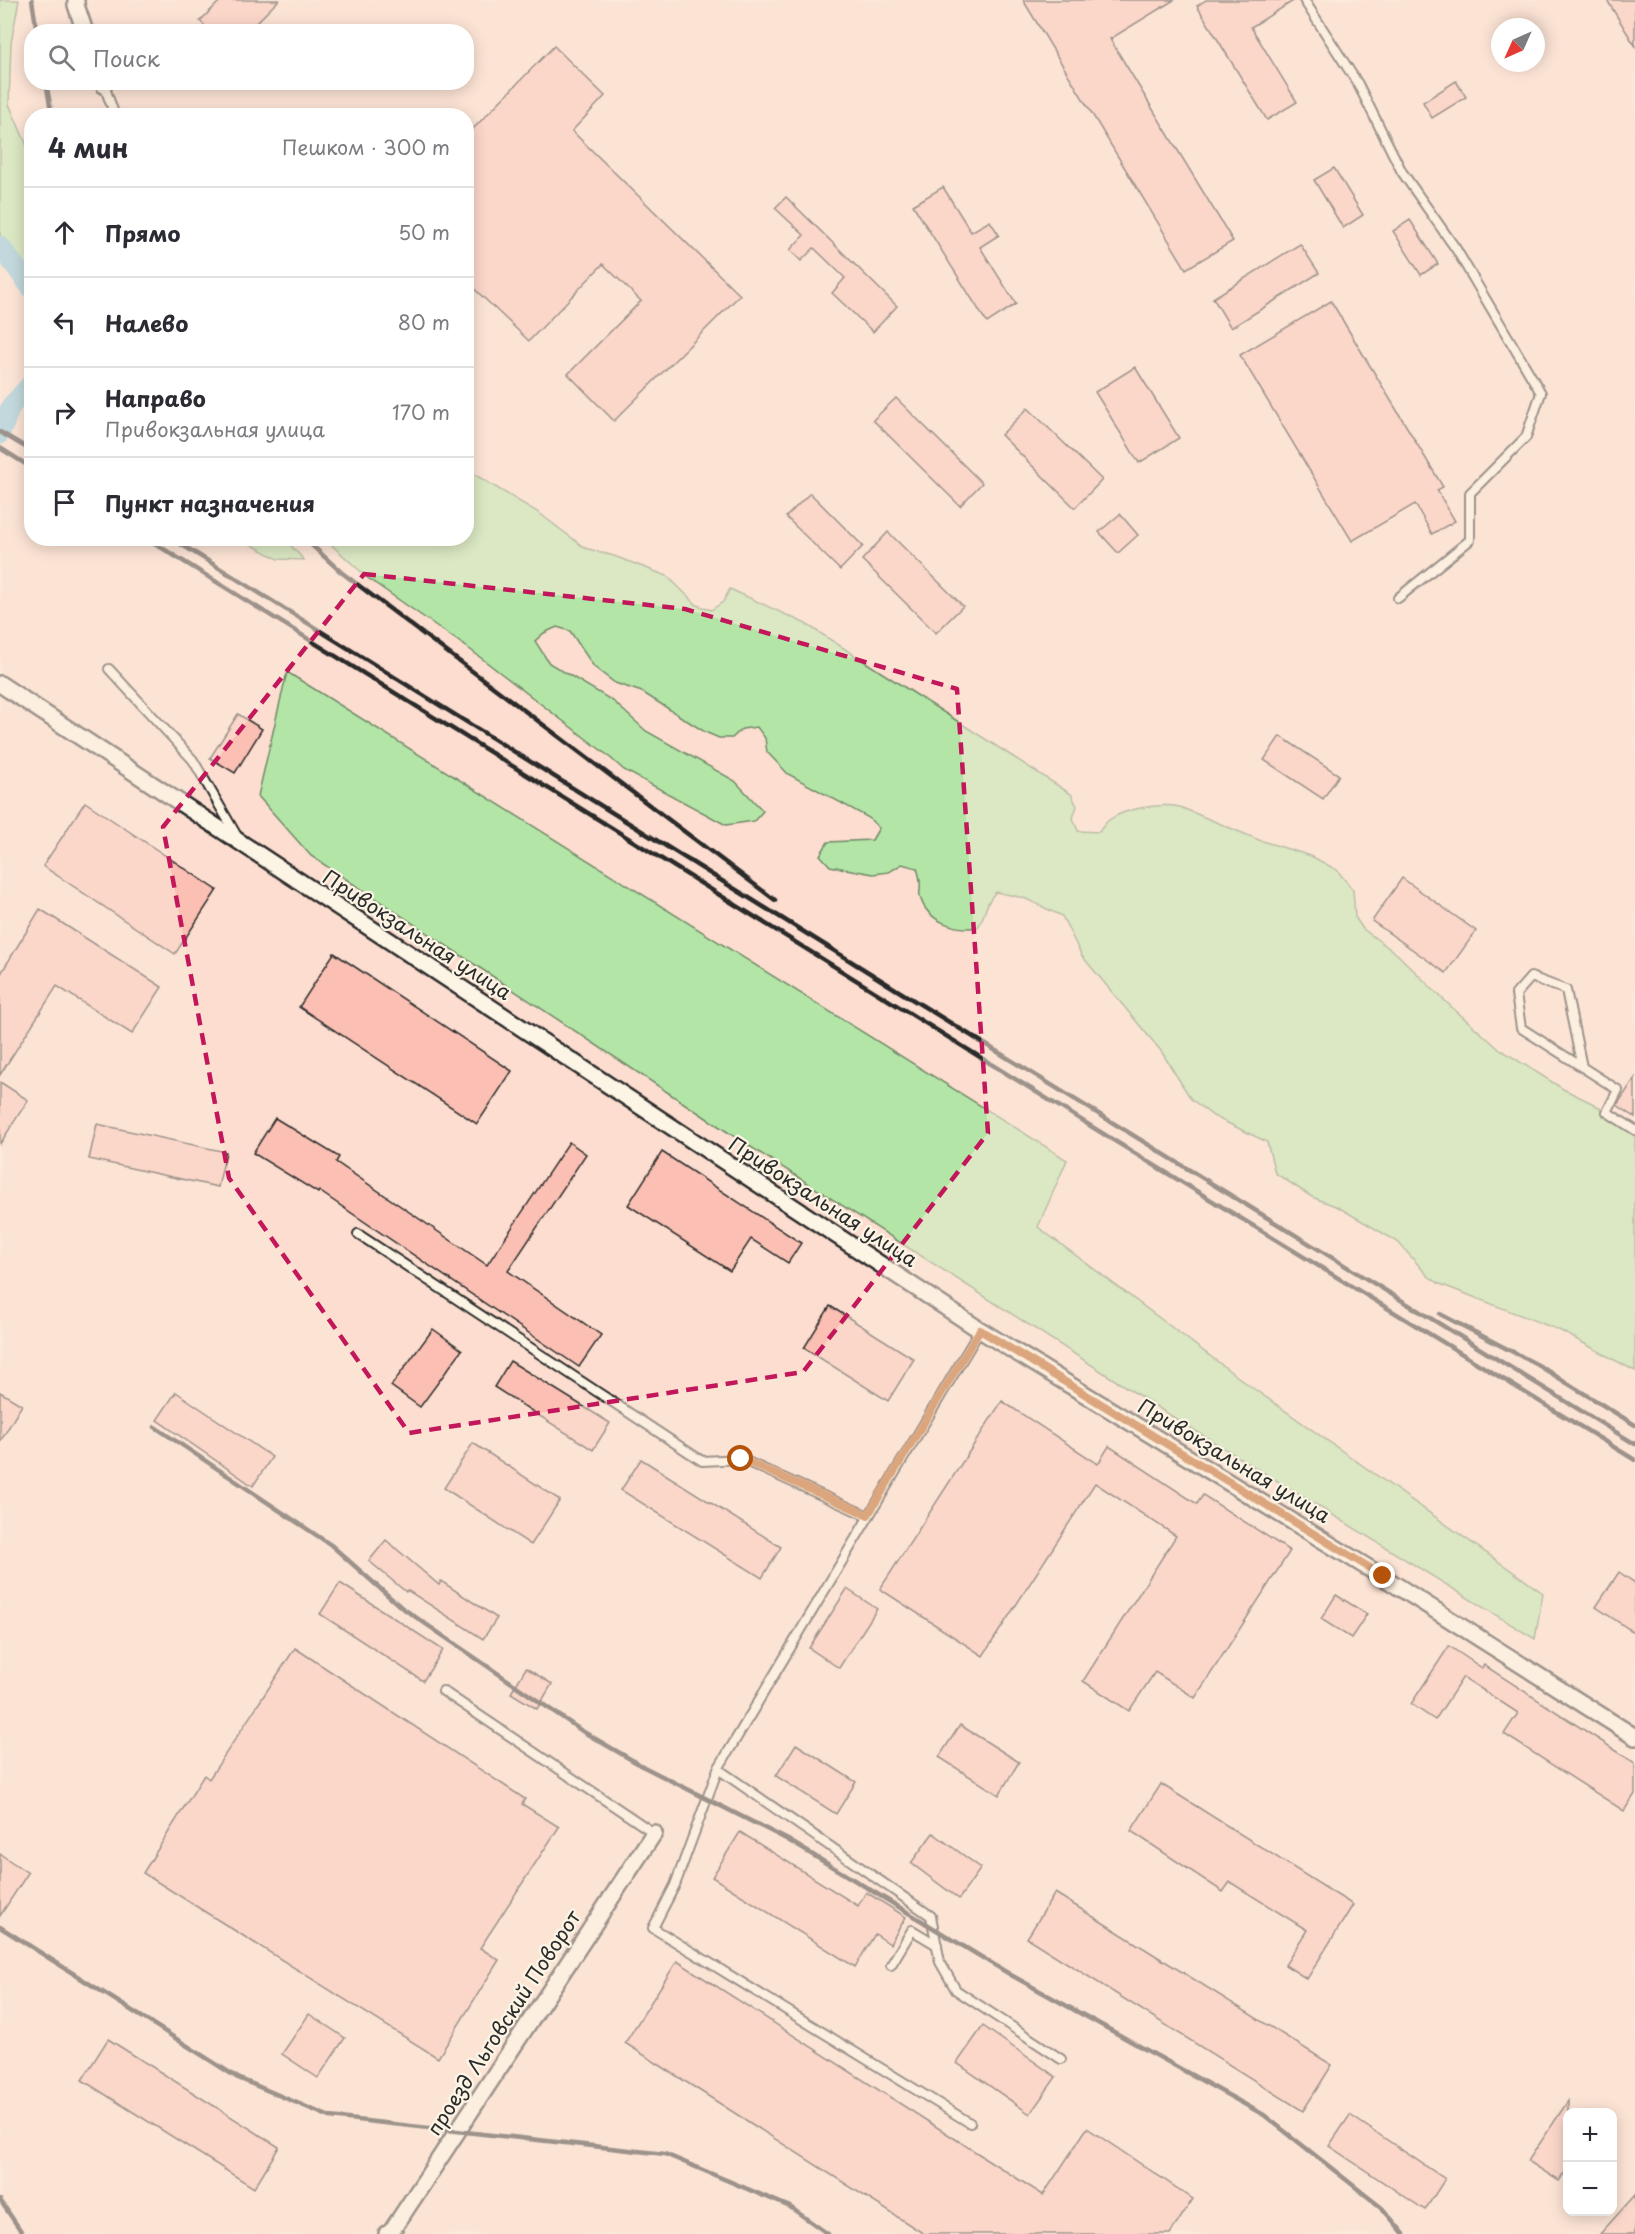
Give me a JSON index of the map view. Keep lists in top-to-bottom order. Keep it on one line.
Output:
{"streets":{"street":["Привокзальная улица","проезд Льговский Поворот"]},"north":"bottom left","page":{"search":"Поиск","heading":["4 мин","Пешком · 300 m"],"list":[["Прямо","50 m"],["Налево","80 m"],["Направо","Привокзальная улица","170 m"],"Пункт назначения"],"map_buttons":["+","−"]}}
